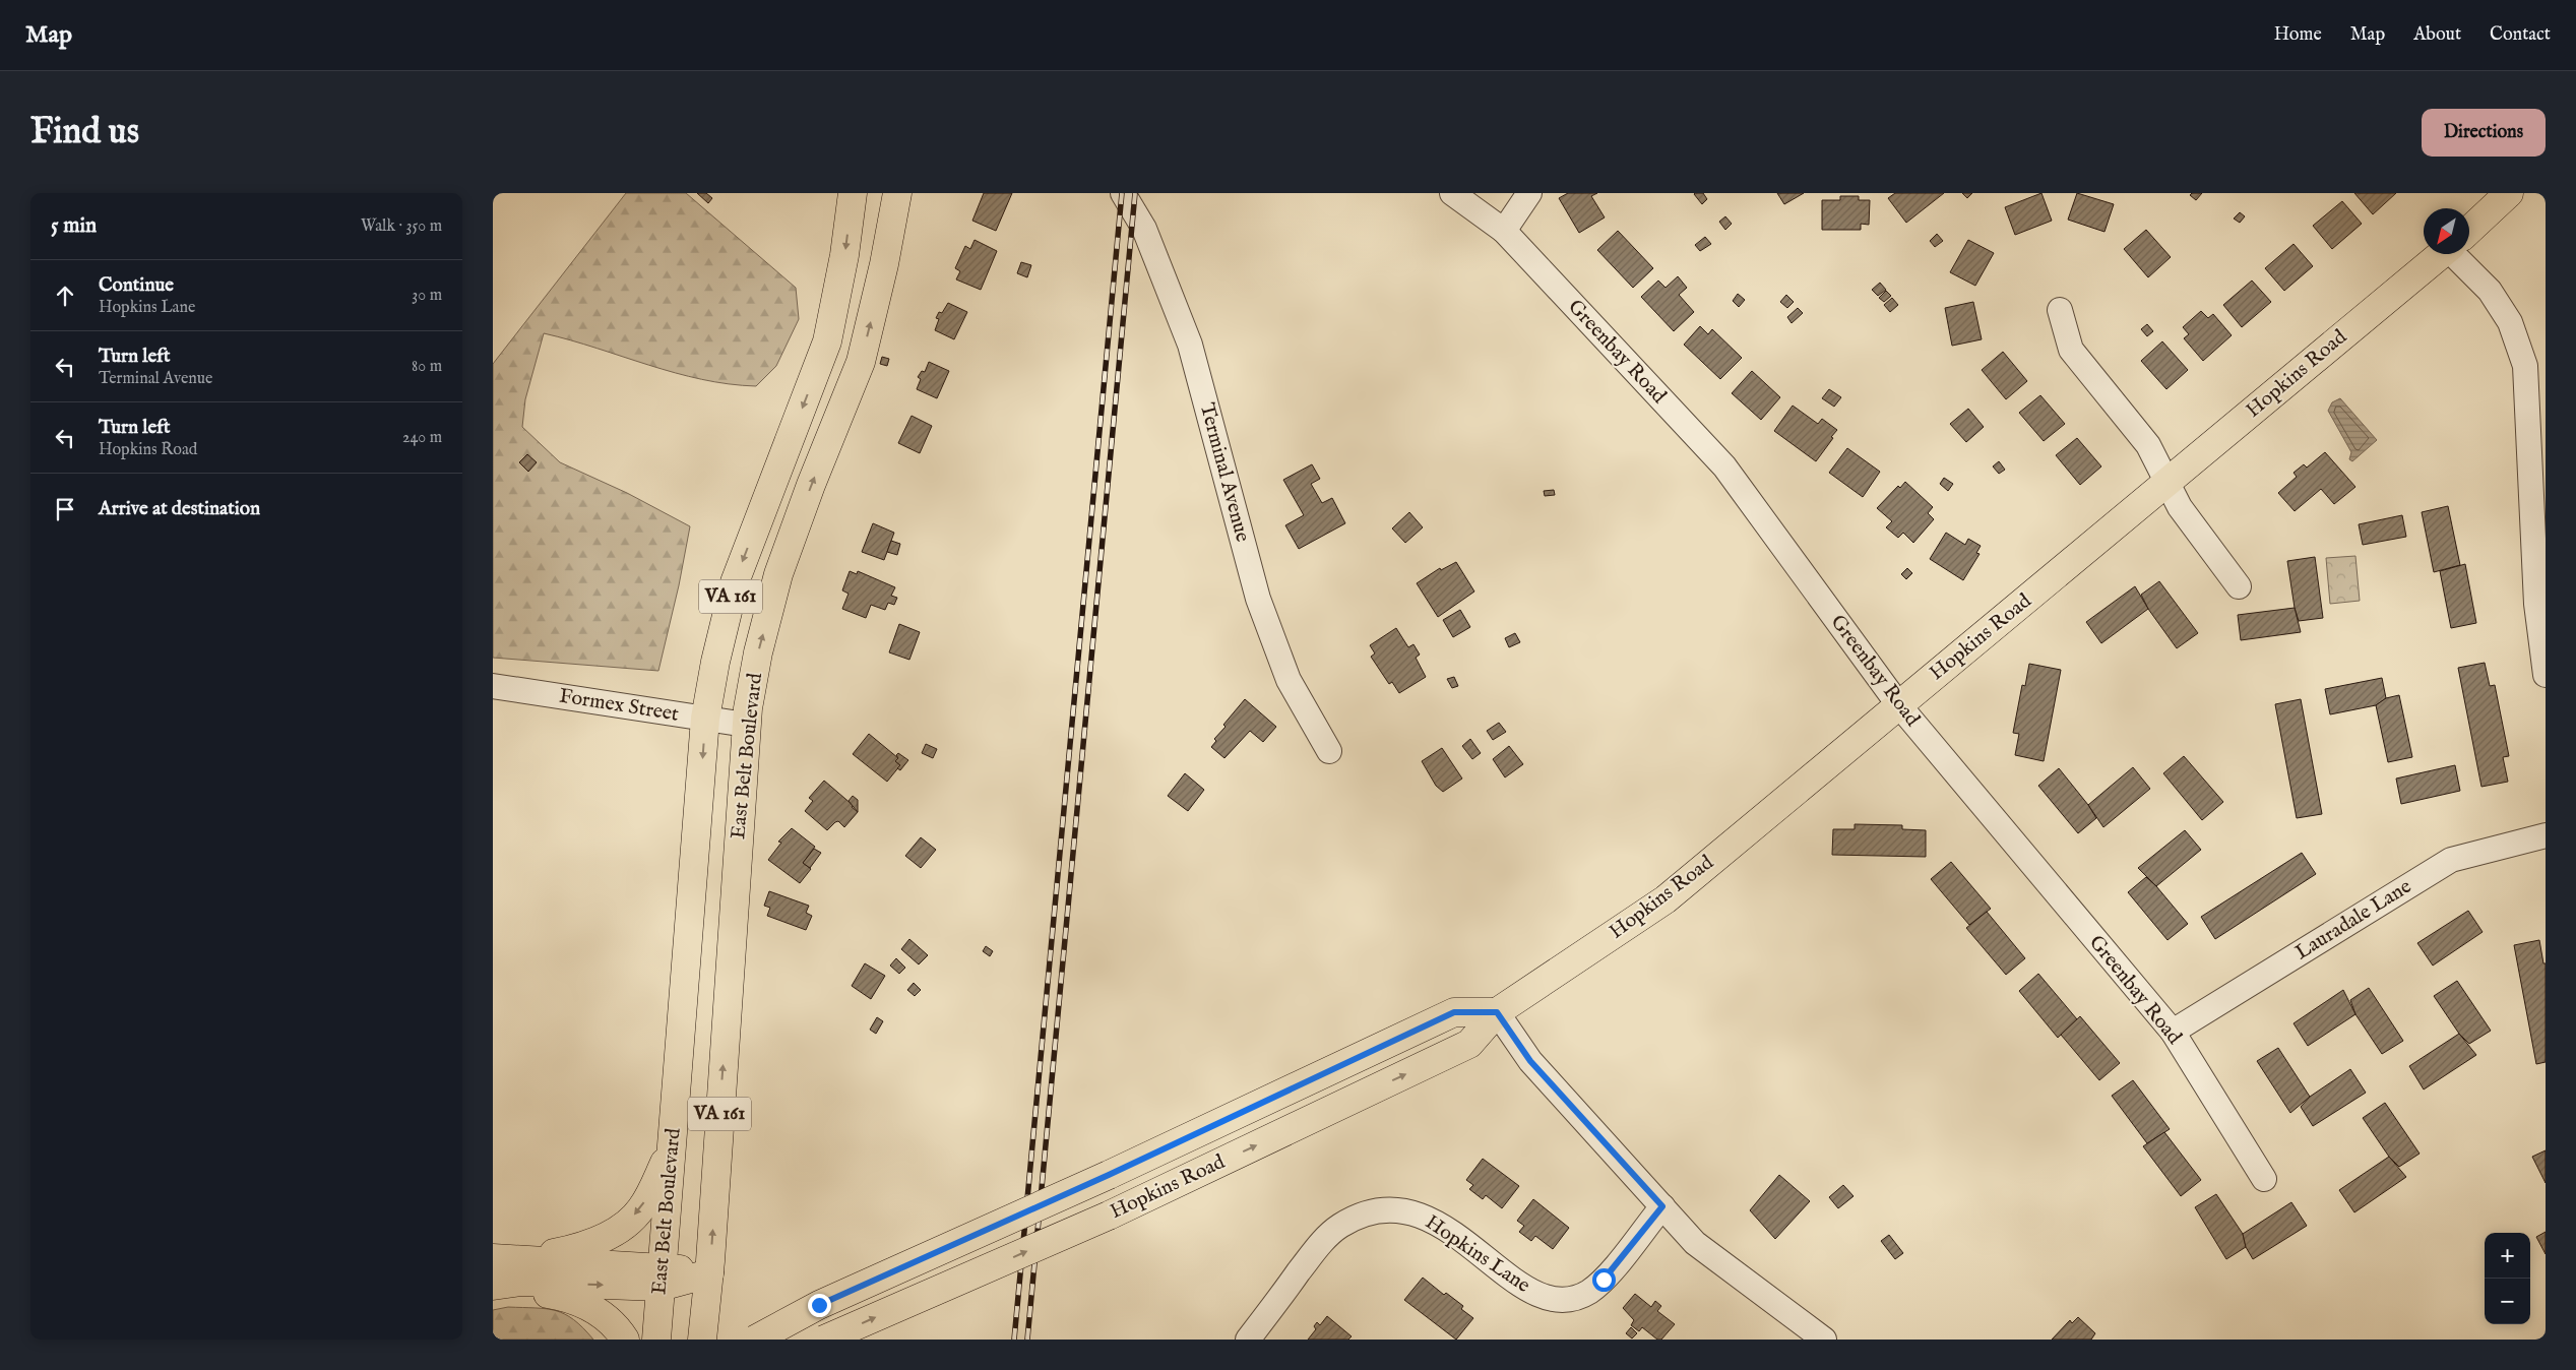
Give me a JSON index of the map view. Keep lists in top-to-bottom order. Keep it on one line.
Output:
{"streets":{"main road":["Hopkins Road","VA 161","East Belt Boulevard"],"street":["Greenbay Road","Terminal Avenue","Formex Street","Lauradale Lane","Hopkins Lane"]},"crossings":[["Greenbay Road","Hopkins Road"],["Greenbay Road","Lauradale Lane"],["Formex Street","East Belt Boulevard"]],"north":"bottom left","page":{"header":"Map","nav":["Home","Map","About","Contact"],"buttons":"Directions","title":"Find us","heading":["5 min","Walk · 350 m"],"list":[["Continue","Hopkins Lane","30 m"],["Turn left","Terminal Avenue","80 m"],["Turn left","Hopkins Road","240 m"],"Arrive at destination"],"map_buttons":["+","−"]}}
